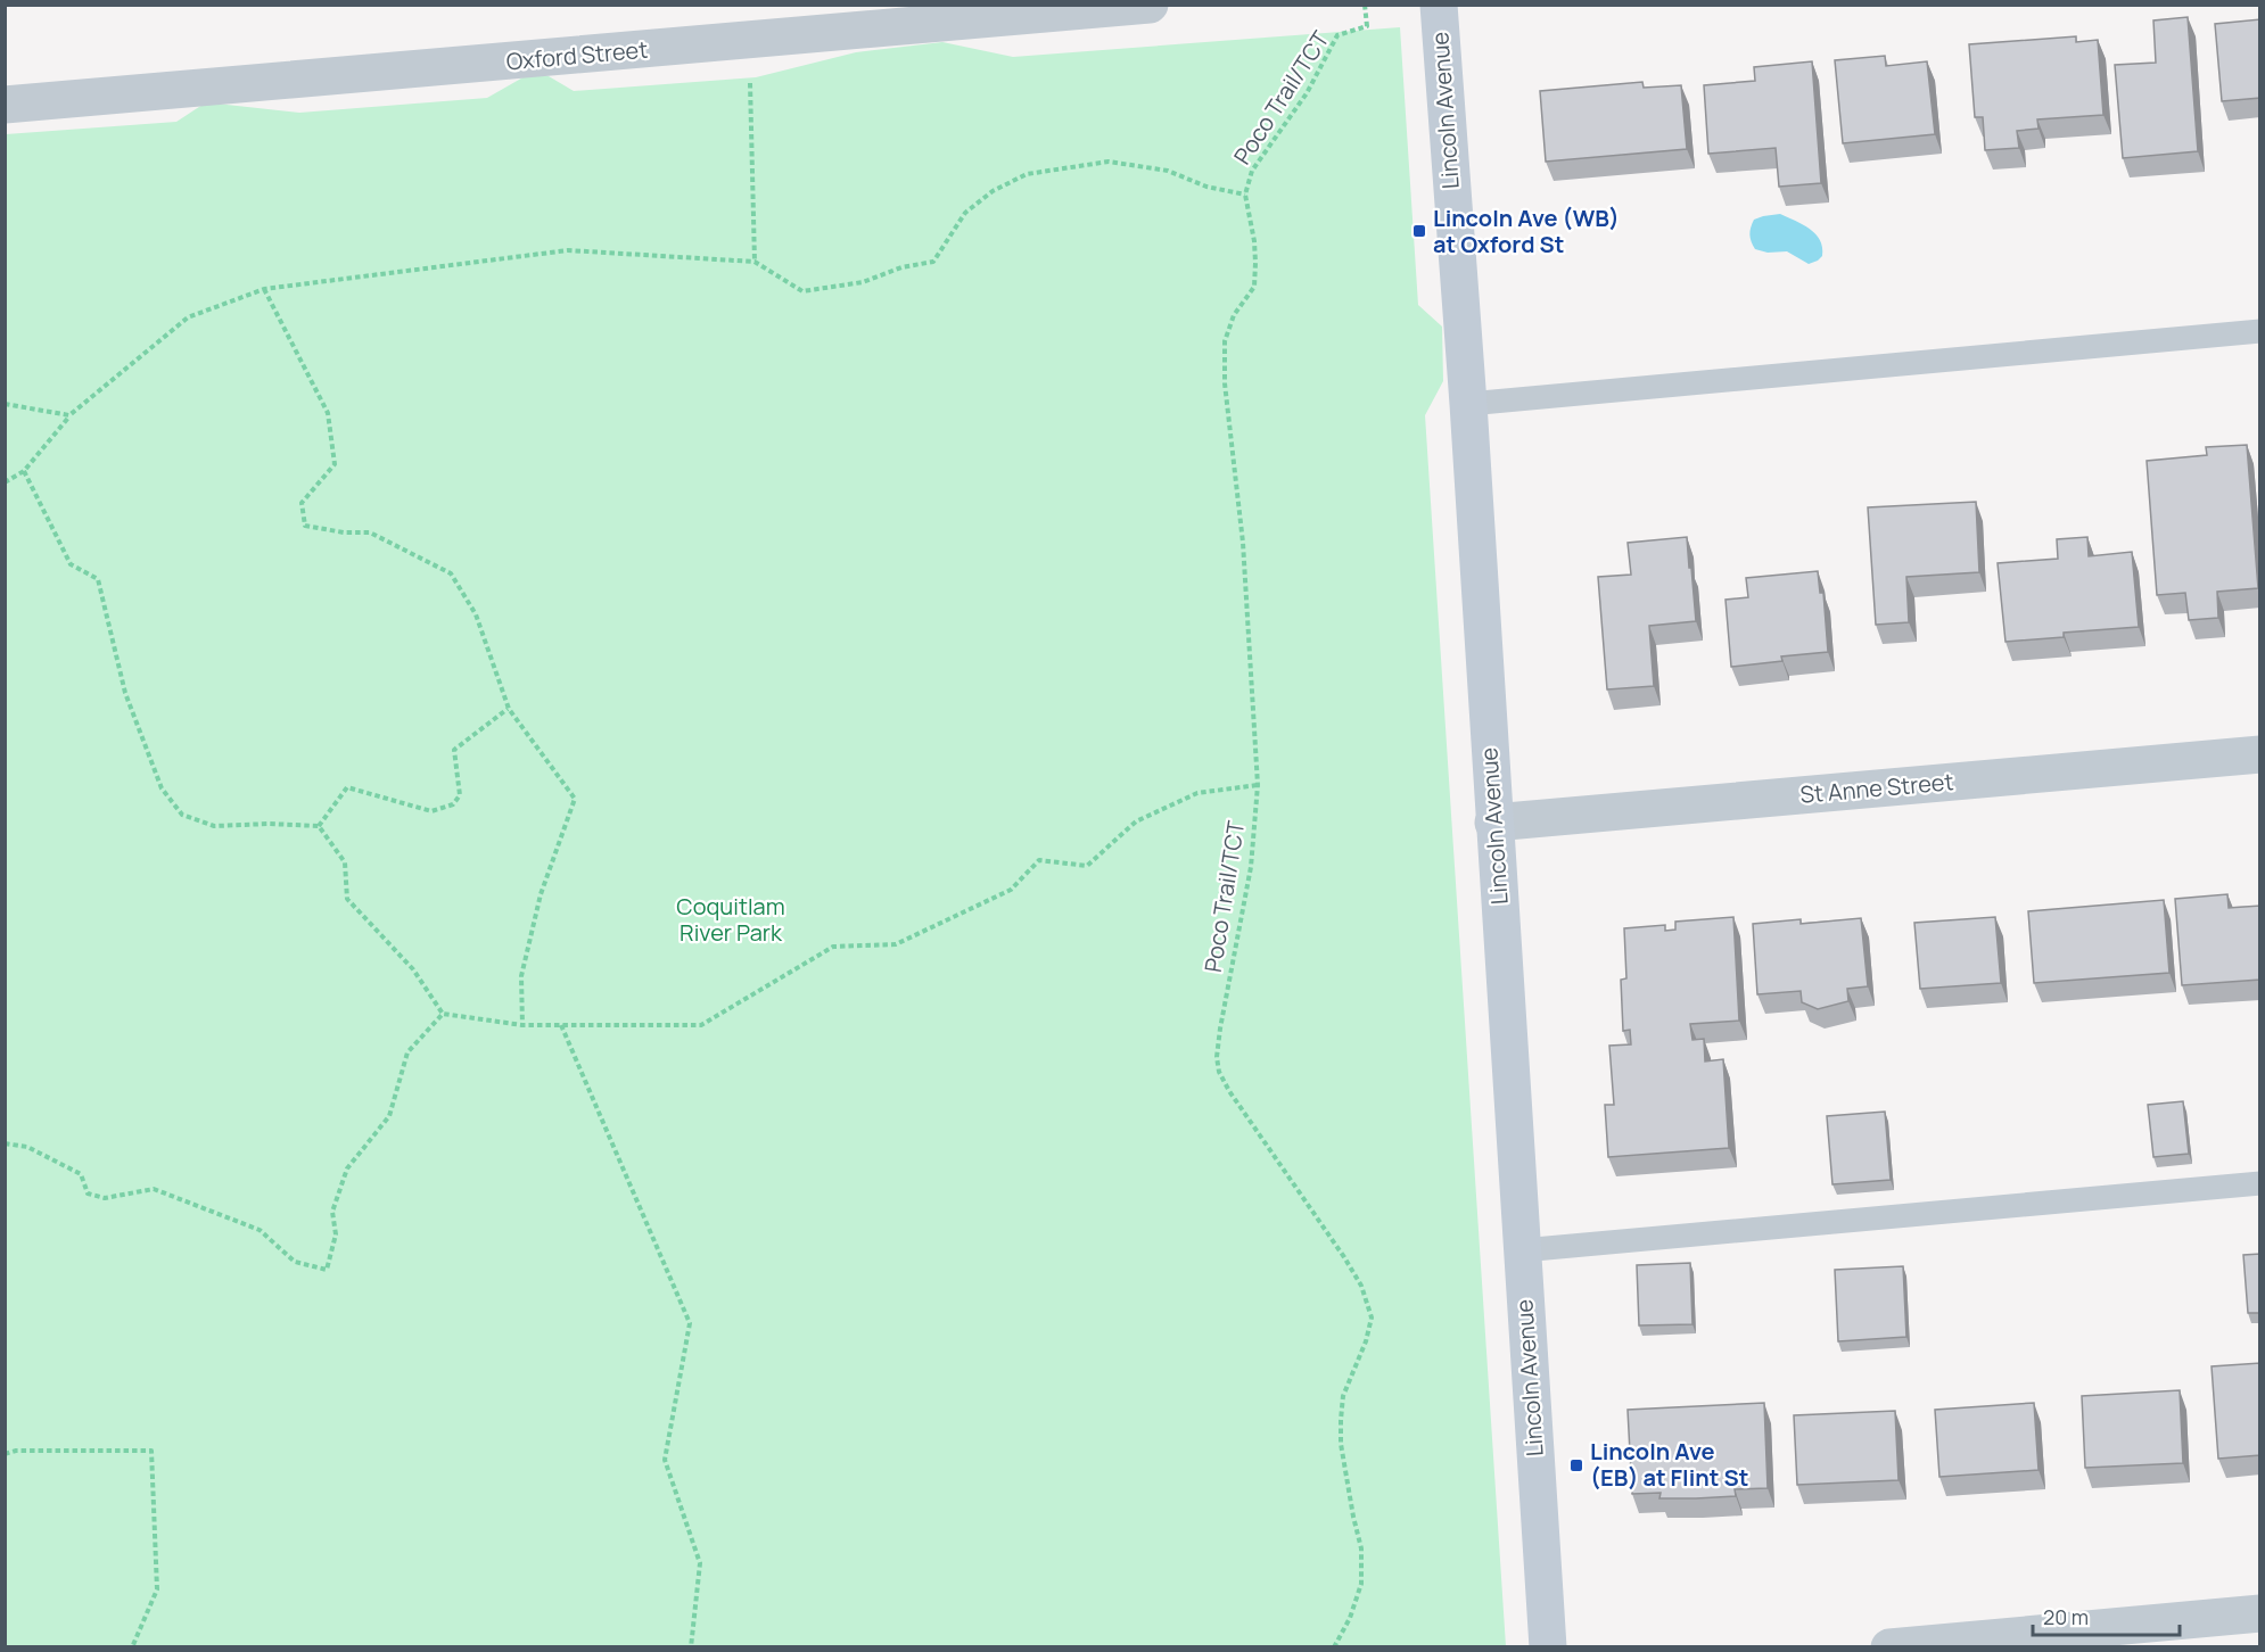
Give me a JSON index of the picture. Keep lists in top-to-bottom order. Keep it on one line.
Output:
{"streets":{"main road":["Lincoln Avenue"],"street":["Oxford Street","St Anne Street"],"path":["Poco Trail/TCT"]},"crossings":[["Lincoln Avenue","St Anne Street"]],"parks":["Coquitlam River Park"],"places":{"transit":["Lincoln Ave (WB) at Oxford St","Lincoln Ave (EB) at Flint St"]},"scale_bar":"20 m"}
